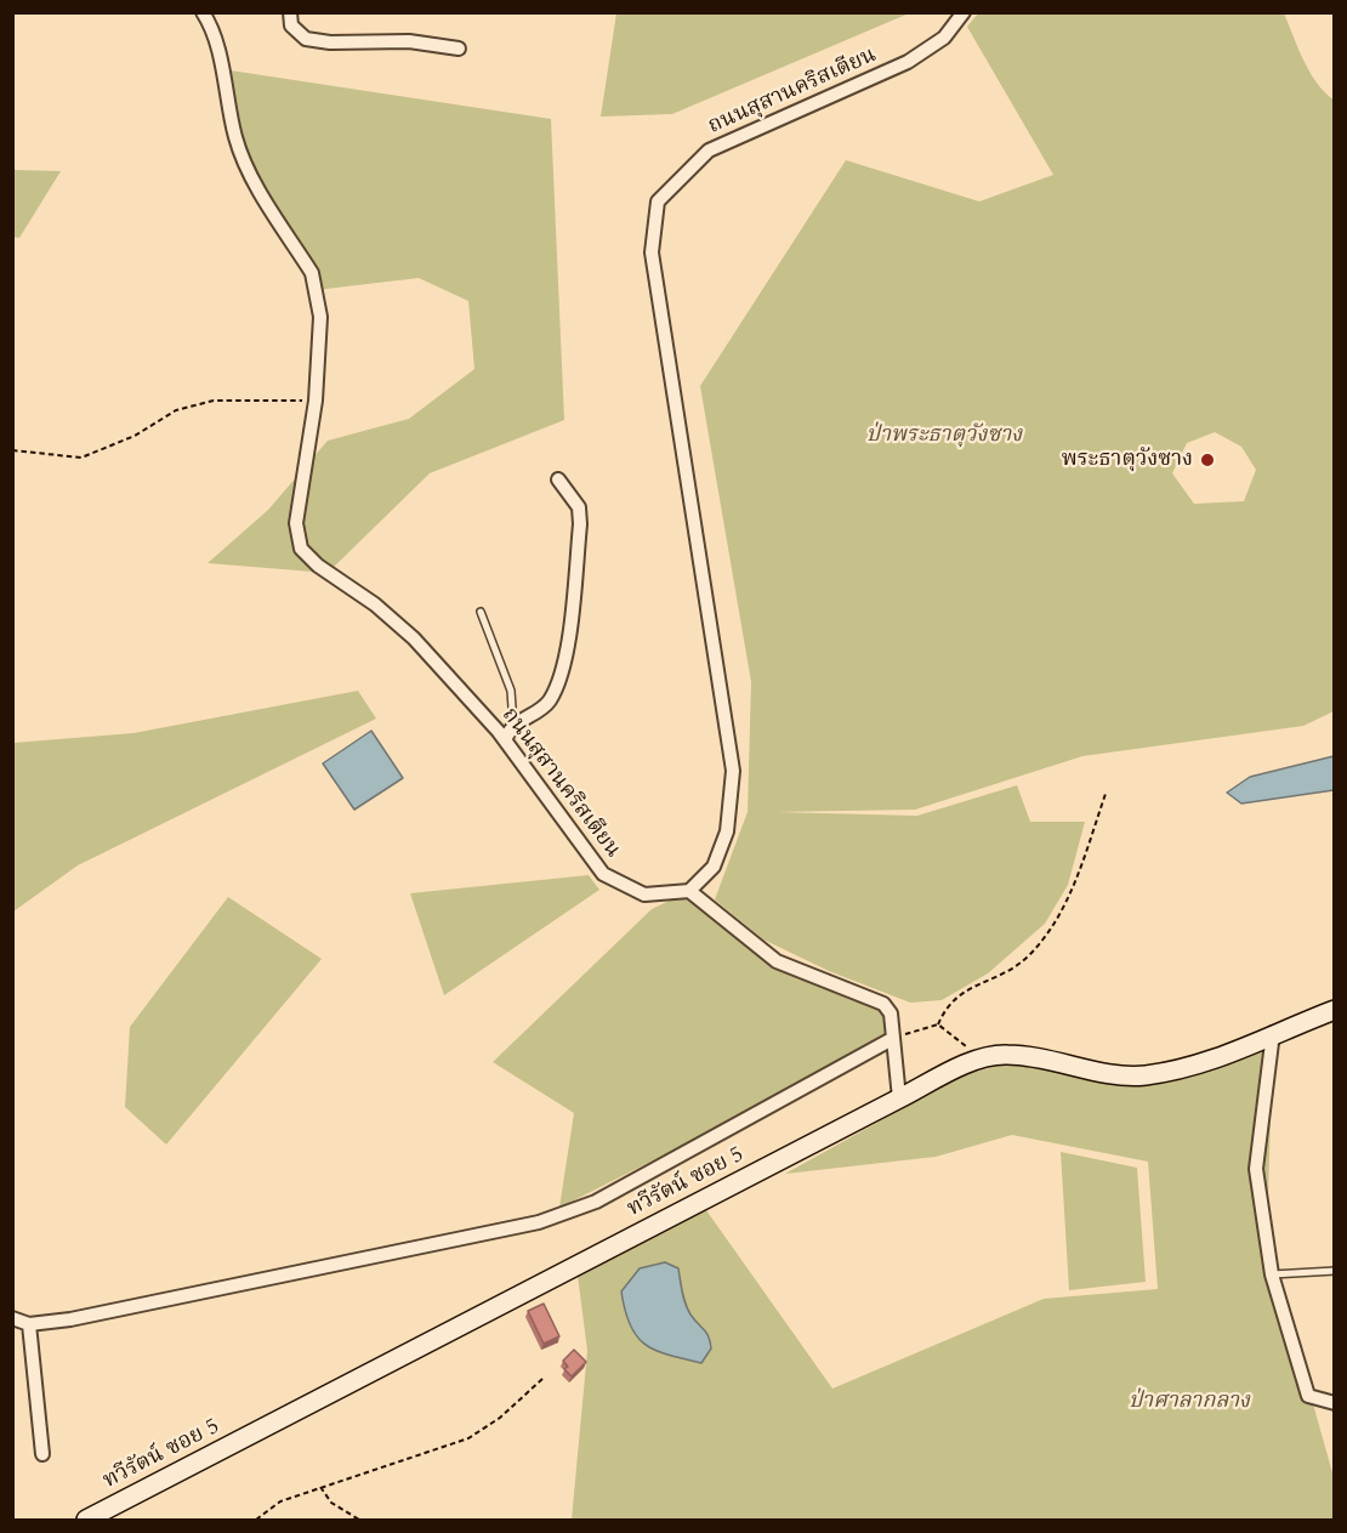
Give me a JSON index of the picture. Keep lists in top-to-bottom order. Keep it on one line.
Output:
{"streets":{"street":["ถนนสุสานคริสเตียน","ทวีรัตน์ ซอย 5"]},"parks":["ป่าพระธาตุวังซาง","ป่าศาลากลาง"],"places":["พระธาตุวังซาง"]}
